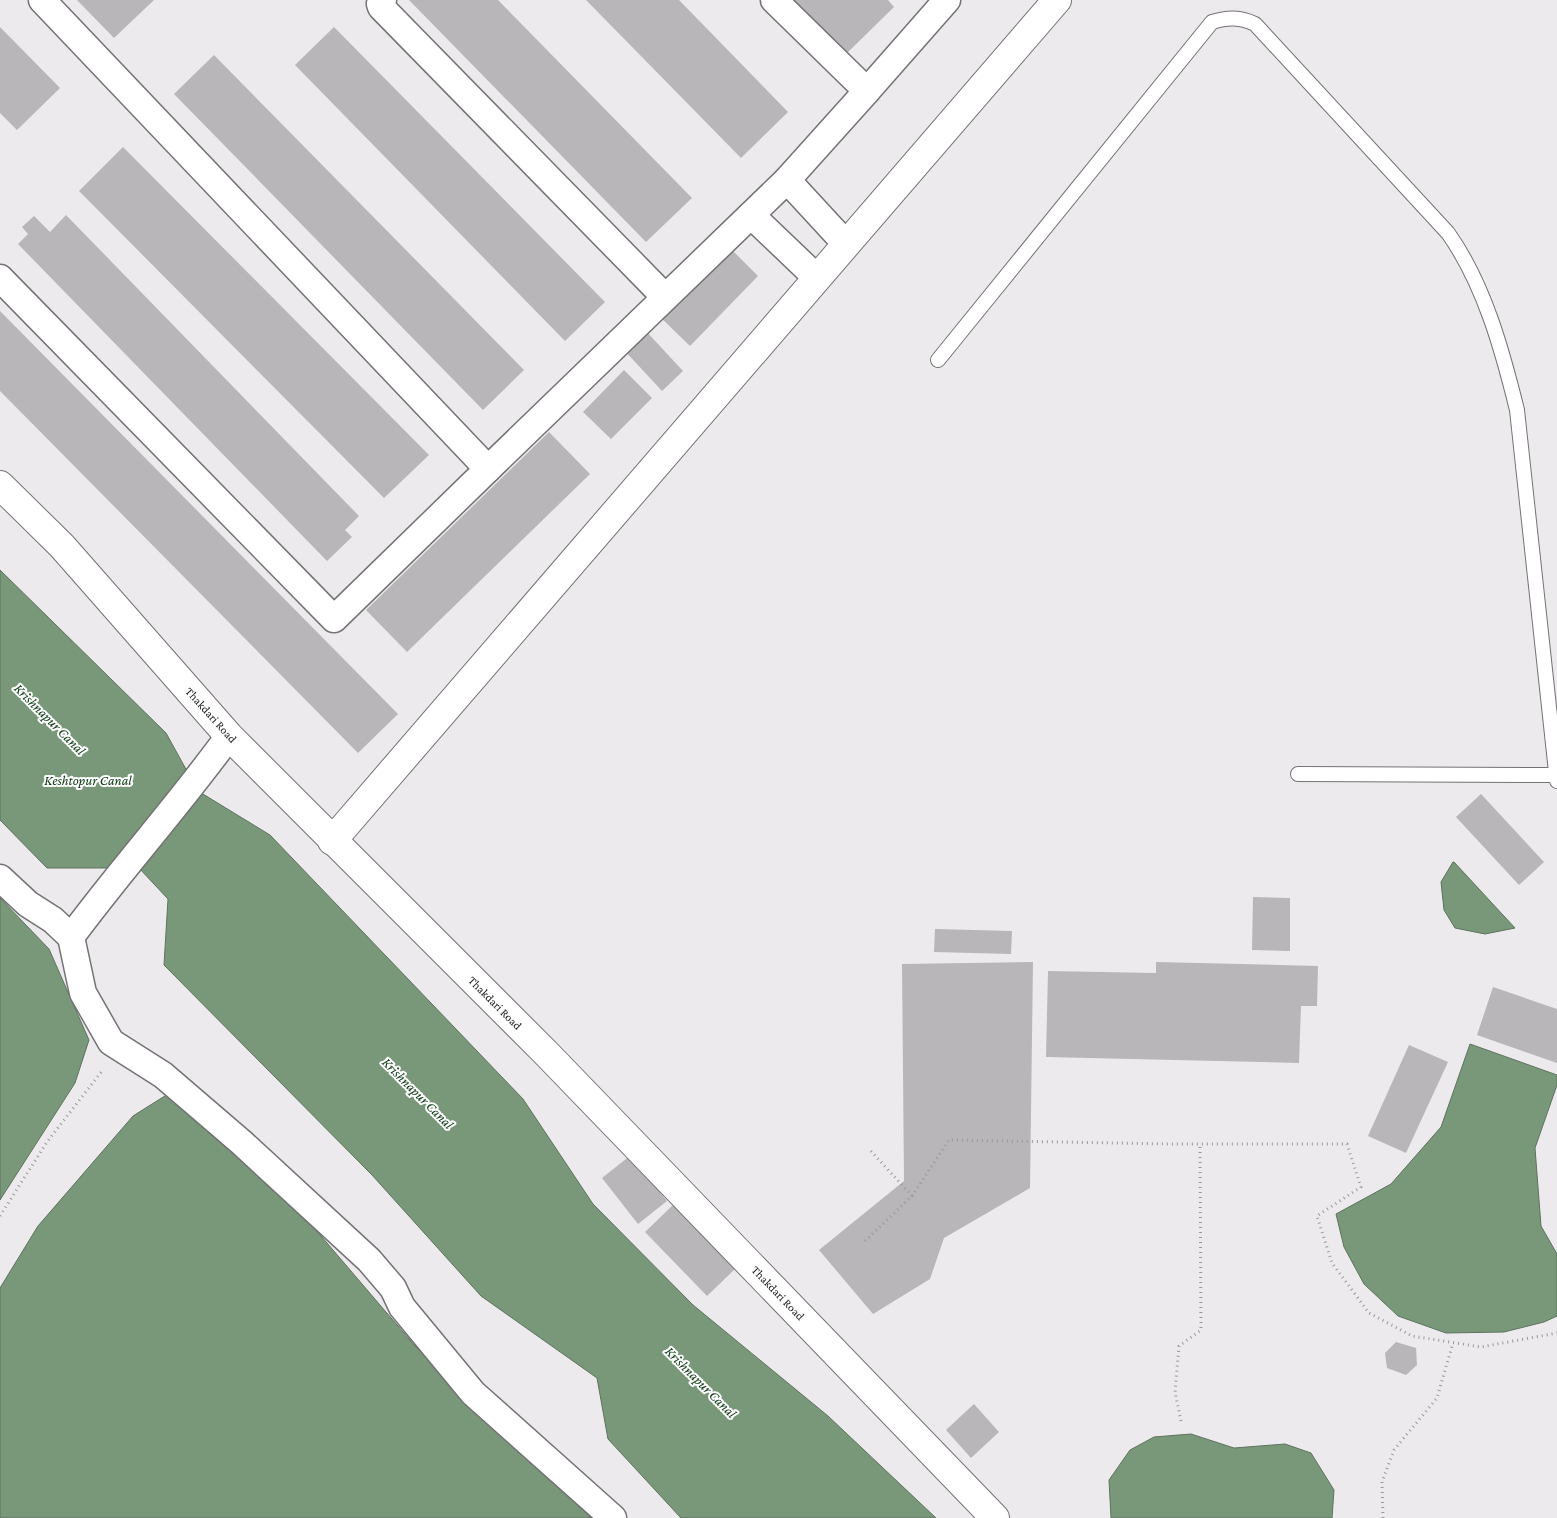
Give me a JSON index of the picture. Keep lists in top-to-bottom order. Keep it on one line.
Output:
{"streets":{"street":["Thakdari Road"]},"water":["Krishnapur Canal","Keshtopur Canal"]}
